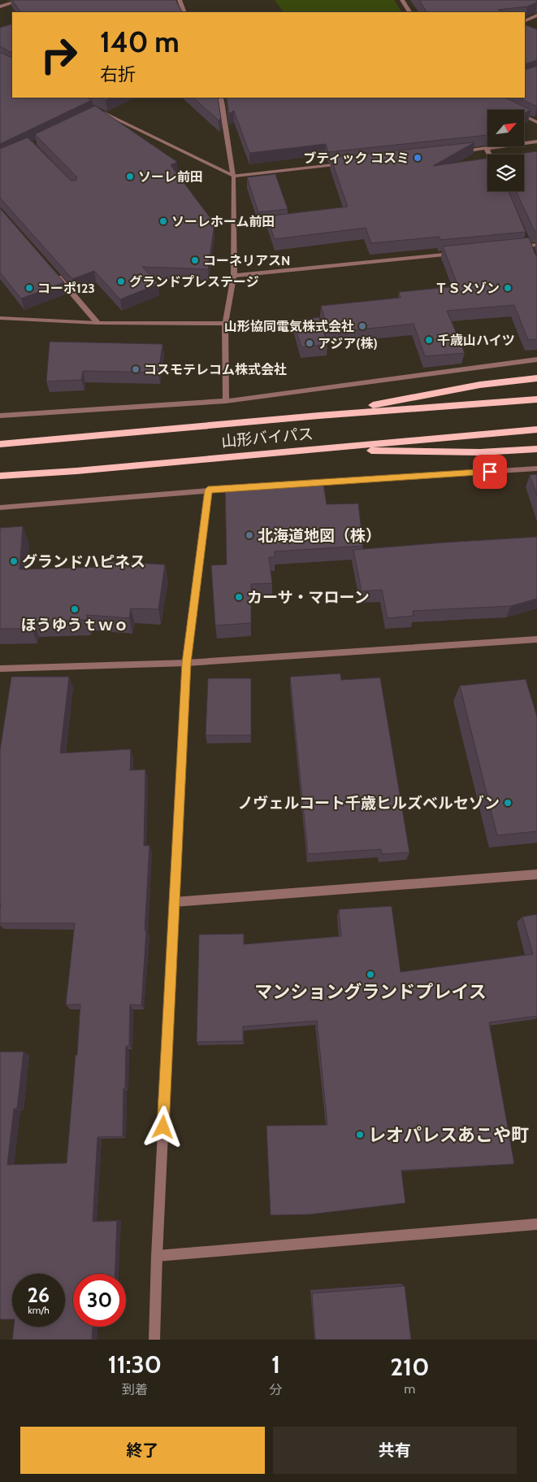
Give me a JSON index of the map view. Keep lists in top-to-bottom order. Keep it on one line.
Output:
{"streets":{"highway":["山形バイパス"]},"places":["ブティック コスミ","ソーレ前田","ソーレホーム前田","コーネリアスN","グランドプレステージ","コーポ123","ＴＳメゾン","山形協同電気株式会社","千歳山ハイツ","アジア(株)","コスモテレコム株式会社","北海道地図（株）","グランドハピネス","カーサ・マローン","ほうゆうｔｗｏ","ノヴェルコート千歳ヒルズベルセゾン","マンショングランドプレイス","レオパレスあこや町"],"north":"top right","page":{"turn":["140 m","右折"],"speed":"26 km/h","limit":"30","eta":["11:30","到着","1","分","210","m"],"buttons":["終了","共有"]}}
